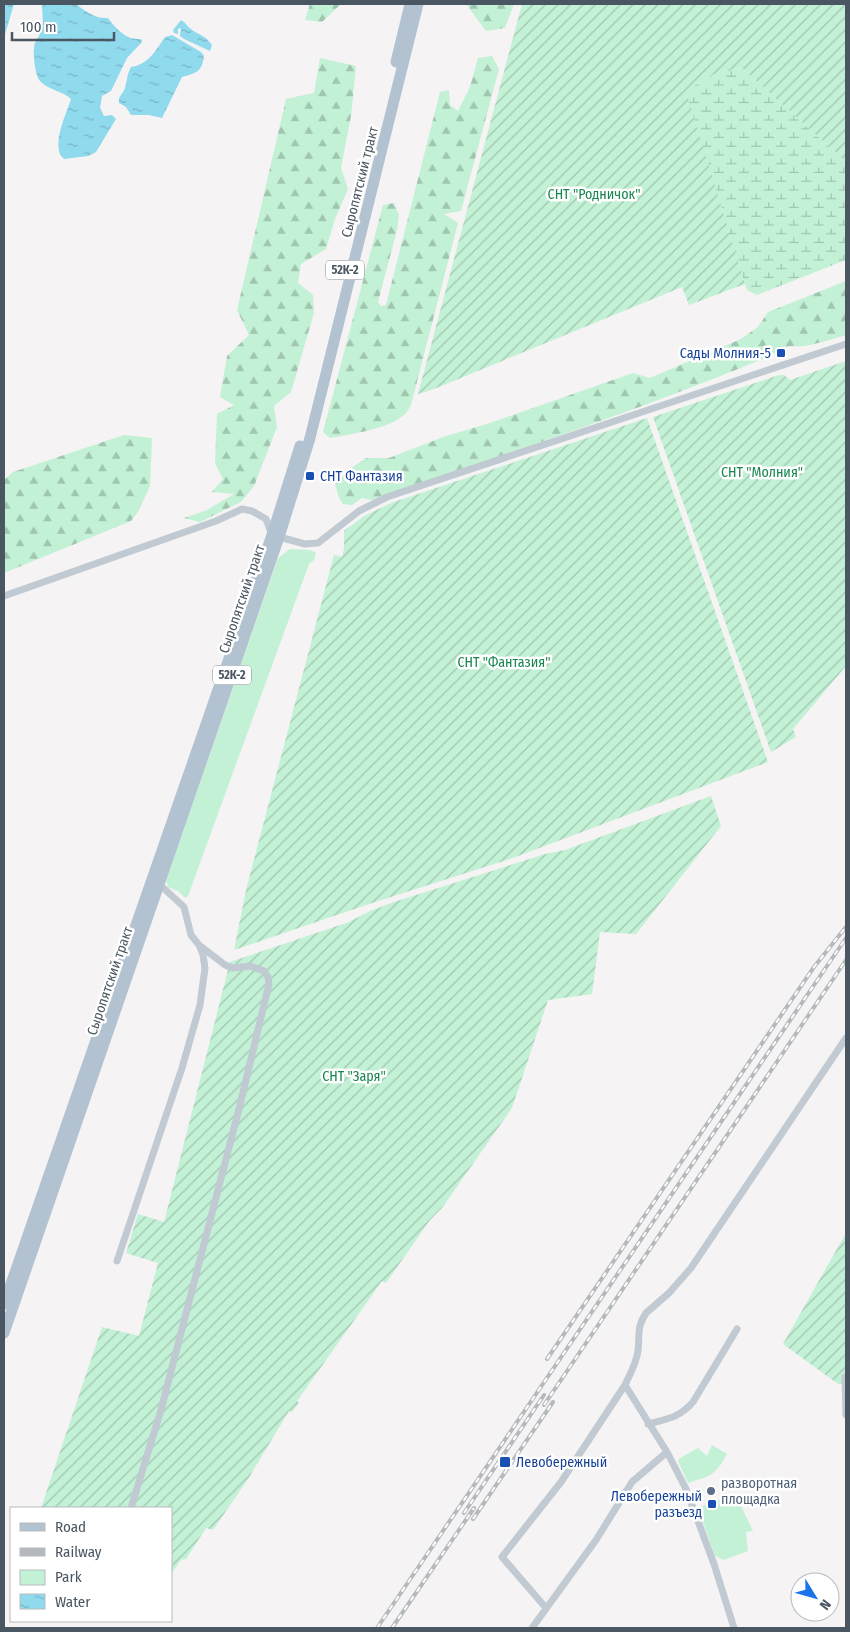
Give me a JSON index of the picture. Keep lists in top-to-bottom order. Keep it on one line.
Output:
{"streets":{"main road":["Сыропятский тракт","52К-2"]},"parks":["СНТ \"Родничок\"","СНТ \"Молния\"","СНТ \"Фантазия\"","СНТ \"Заря\""],"places":{"transit":["Сады Молния-5","СНТ Фантазия","Левобережный","Левобережный разъезд"],"other":["разворотная площадка"]},"legend":["Road","Railway","Park","Water"],"scale_bar":"100 m","north":"bottom right"}
